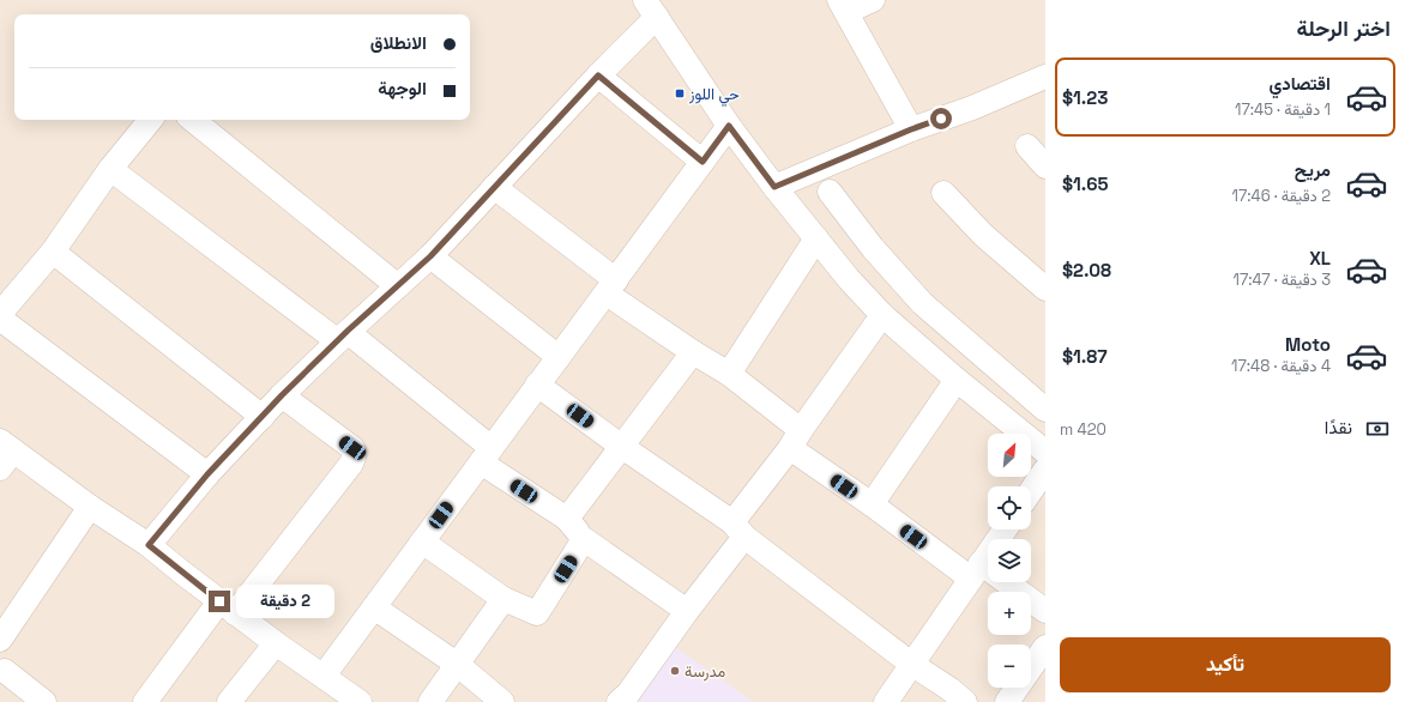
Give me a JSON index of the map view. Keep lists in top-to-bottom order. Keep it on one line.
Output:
{"places":{"transit":["حي اللوز"],"other":["مدرسة"]},"north":"top right","page":{"heading":"اختر الرحلة","banner":["الانطلاق","الوجهة"],"list":[{"name":"اقتصادي","note":"1 دقيقة · 17:45","value":"$1.23"},{"name":"مريح","note":"2 دقيقة · 17:46","value":"$1.65"},{"name":"XL","note":"3 دقيقة · 17:47","value":"$2.08"},{"name":"Moto","note":"4 دقيقة · 17:48","value":"$1.87"}],"pay":["نقدًا","420 m"],"map_buttons":["+","−"],"bubble":"2 دقيقة","buttons":"تأكيد"}}
